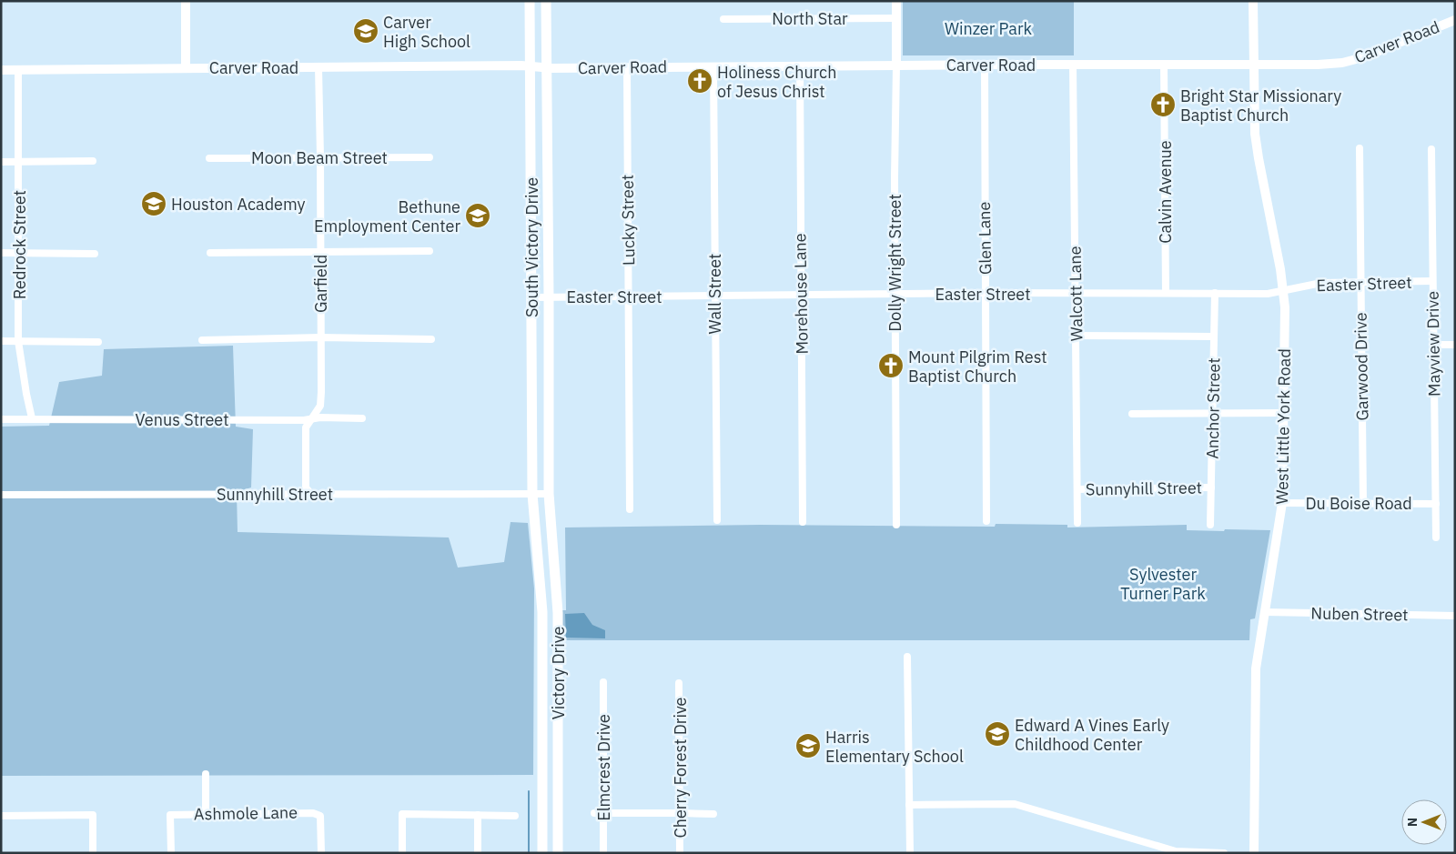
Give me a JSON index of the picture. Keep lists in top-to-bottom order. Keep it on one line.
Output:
{"streets":{"main road":["South Victory Drive","Victory Drive"],"street":["North Star","Carver Road","Moon Beam Street","Calvin Avenue","Lucky Street","Glen Lane","Redrock Street","Dolly Wright Street","Garfield","Easter Street","Wall Street","Morehouse Lane","Walcott Lane","Mayview Drive","Garwood Drive","Anchor Street","Venus Street","West Little York Road","Sunnyhill Street","Du Boise Road","Nuben Street","Elmcrest Drive","Cherry Forest Drive","Ashmole Lane"]},"crossings":[["North Star","Dolly Wright Street"],["Carver Road","Calvin Avenue"],["Carver Road","Lucky Street"],["Carver Road","Glen Lane"],["Carver Road","Redrock Street"],["Carver Road","South Victory Drive"],["Carver Road","Dolly Wright Street"],["Carver Road","Garfield"],["Carver Road","Wall Street"],["Carver Road","Morehouse Lane"],["Carver Road","Walcott Lane"],["Carver Road","West Little York Road"],["Moon Beam Street","Garfield"],["Calvin Avenue","Easter Street"],["Lucky Street","Easter Street"],["Glen Lane","Easter Street"],["Redrock Street","Venus Street"],["South Victory Drive","Easter Street"],["South Victory Drive","Sunnyhill Street"],["South Victory Drive","Victory Drive"],["Dolly Wright Street","Easter Street"],["Garfield","Venus Street"],["Garfield","Sunnyhill Street"],["Easter Street","Wall Street"],["Easter Street","Morehouse Lane"],["Easter Street","Walcott Lane"],["Easter Street","Mayview Drive"],["Easter Street","Garwood Drive"],["Easter Street","Anchor Street"],["Easter Street","West Little York Road"],["Walcott Lane","Sunnyhill Street"],["Mayview Drive","Du Boise Road"],["Garwood Drive","Du Boise Road"],["Anchor Street","Sunnyhill Street"],["West Little York Road","Du Boise Road"],["West Little York Road","Nuben Street"],["Sunnyhill Street","Victory Drive"]],"parks":["Winzer Park","Sylvester Turner Park"],"places":{"school or university":["Carver High School","Houston Academy","Bethune Employment Center","Edward A Vines Early Childhood Center","Harris Elementary School"],"church":["Holiness Church of Jesus Christ","Bright Star Missionary Baptist Church","Mount Pilgrim Rest Baptist Church"]},"north":"left"}
